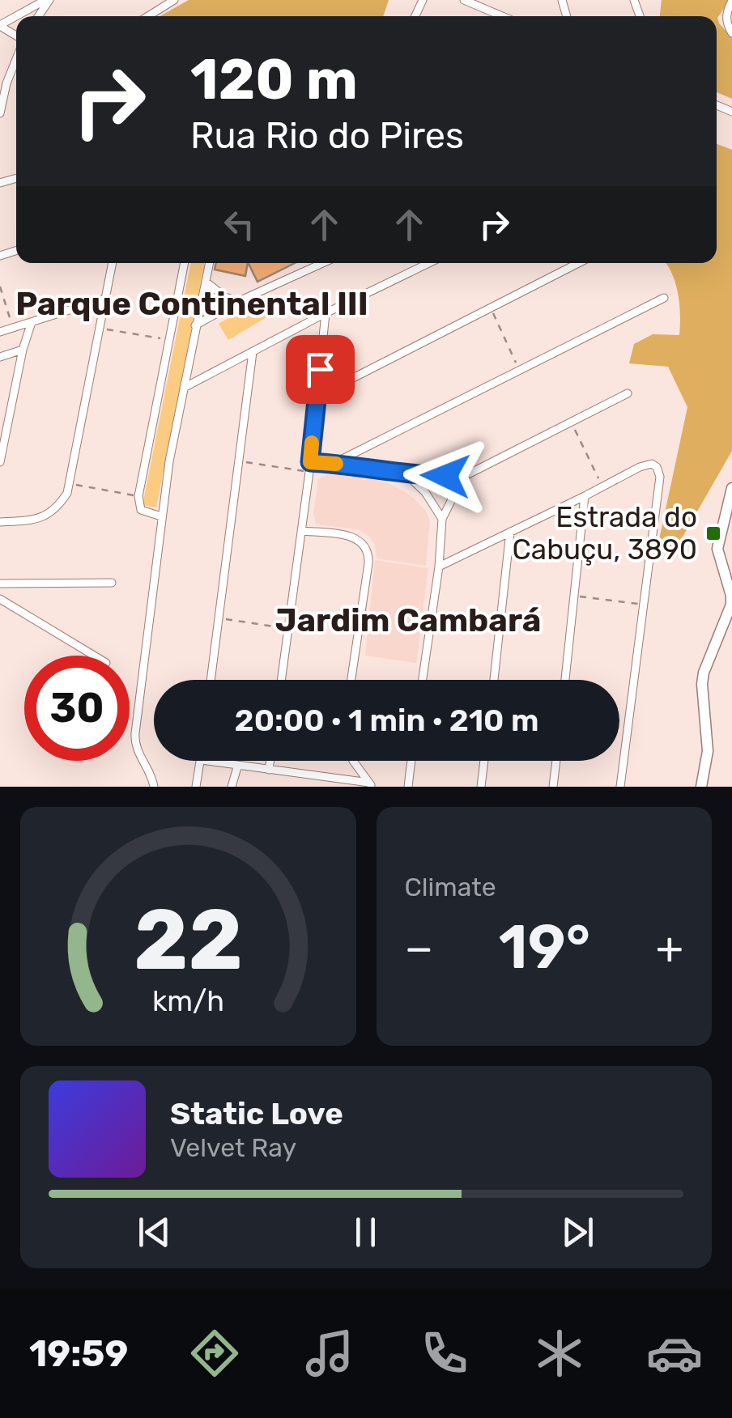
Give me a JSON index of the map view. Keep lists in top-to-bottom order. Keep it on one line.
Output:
{"districts":["Parque Continental III","Jardim Cambará"],"places":{"transit":["Estrada do Cabuçu, 3890"]},"page":{"turn":["120 m","Rua Rio do Pires"],"limit":"30","trip":"20:00 · 1 min · 210 m","tile":"Climate","heat":["−","19°","+"],"song":["Static Love","Velvet Ray"],"tabs":"19:59","gauge":["22","km/h"]}}
